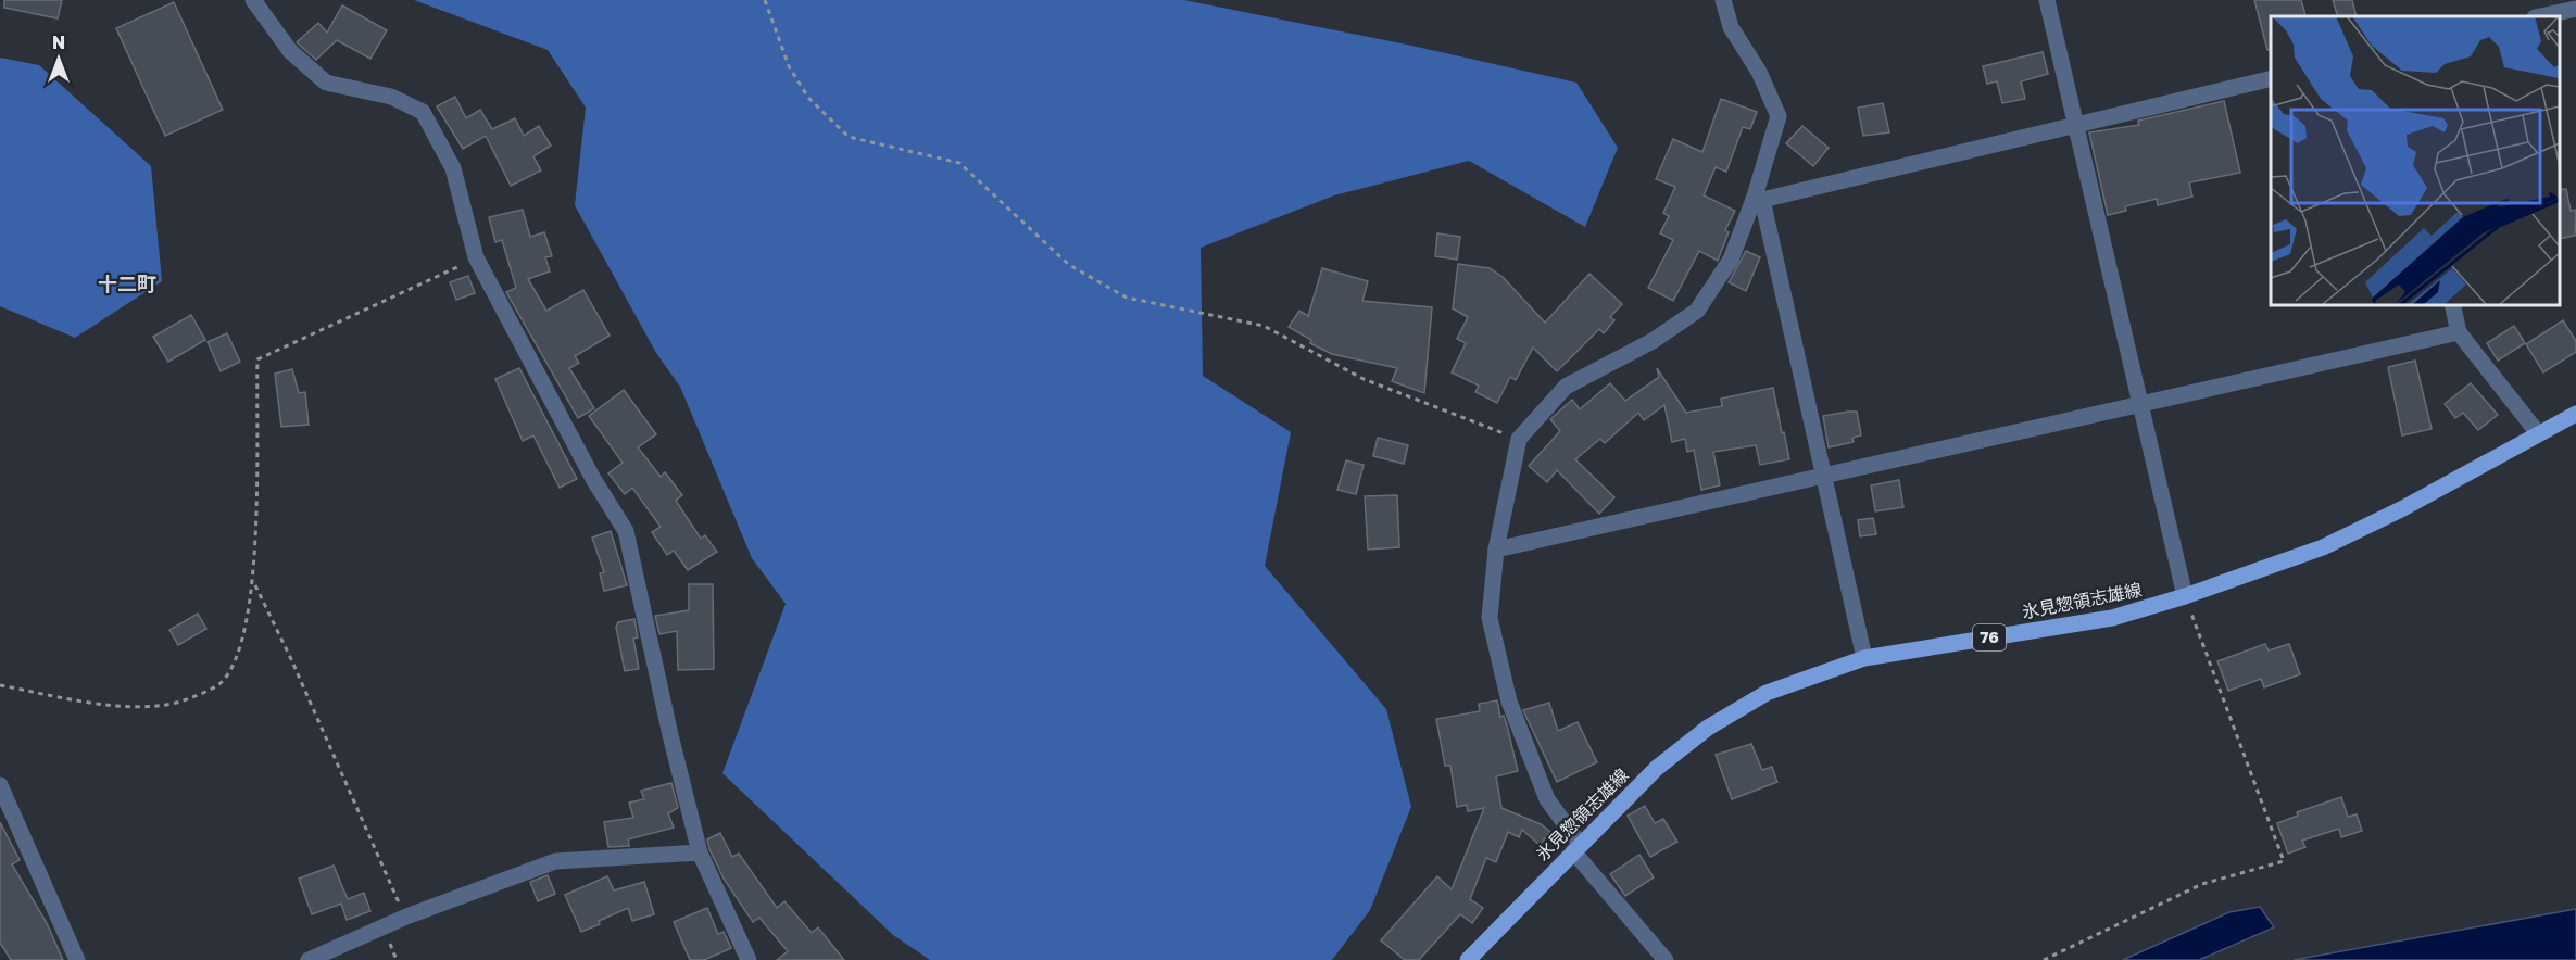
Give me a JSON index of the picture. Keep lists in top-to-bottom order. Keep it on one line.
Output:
{"streets":{"main road":["氷見惣領志雄線","76"]},"districts":["十二町"],"north":"top"}
